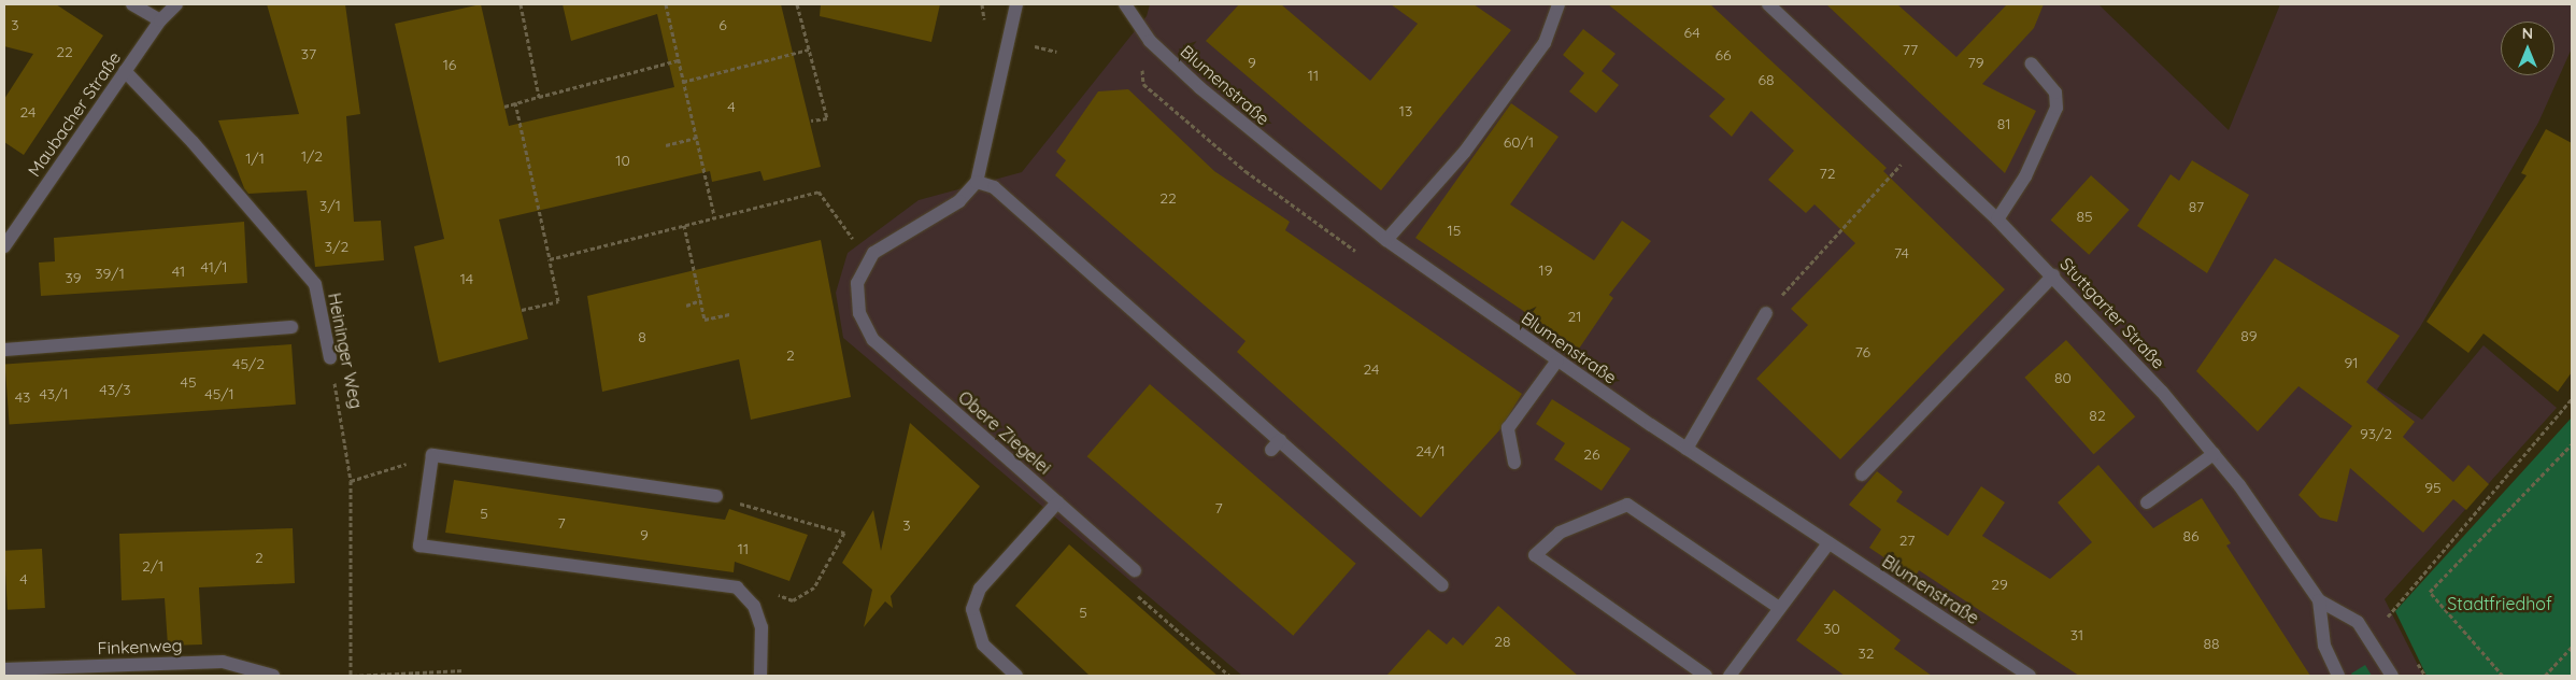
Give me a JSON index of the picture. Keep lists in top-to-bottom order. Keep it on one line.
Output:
{"streets":{"street":["Blumenstraße","Maubacher Straße","Stuttgarter Straße","Heininger Weg","Obere Ziegelei","Finkenweg"]},"crossings":[["Maubacher Straße","Heininger Weg"]],"parks":["Stadtfriedhof"],"house_numbers":["3","6","64","77","22","37","66","9","79","16","11","68","4","13","24","81","60/1","1/2","1/1","10","72","22","3/1","87","85","15","3/2","74","41/1","19","41","39/1","39","14","21","89","8","76","2","91","45/2","24","80","45","43/3","43/1","45/1","43","82","93/2","24/1","26","95","7","5","7","3","9","86","27","11","2","2/1","4","29","5","30","31","28","88","32"],"north":"top"}
